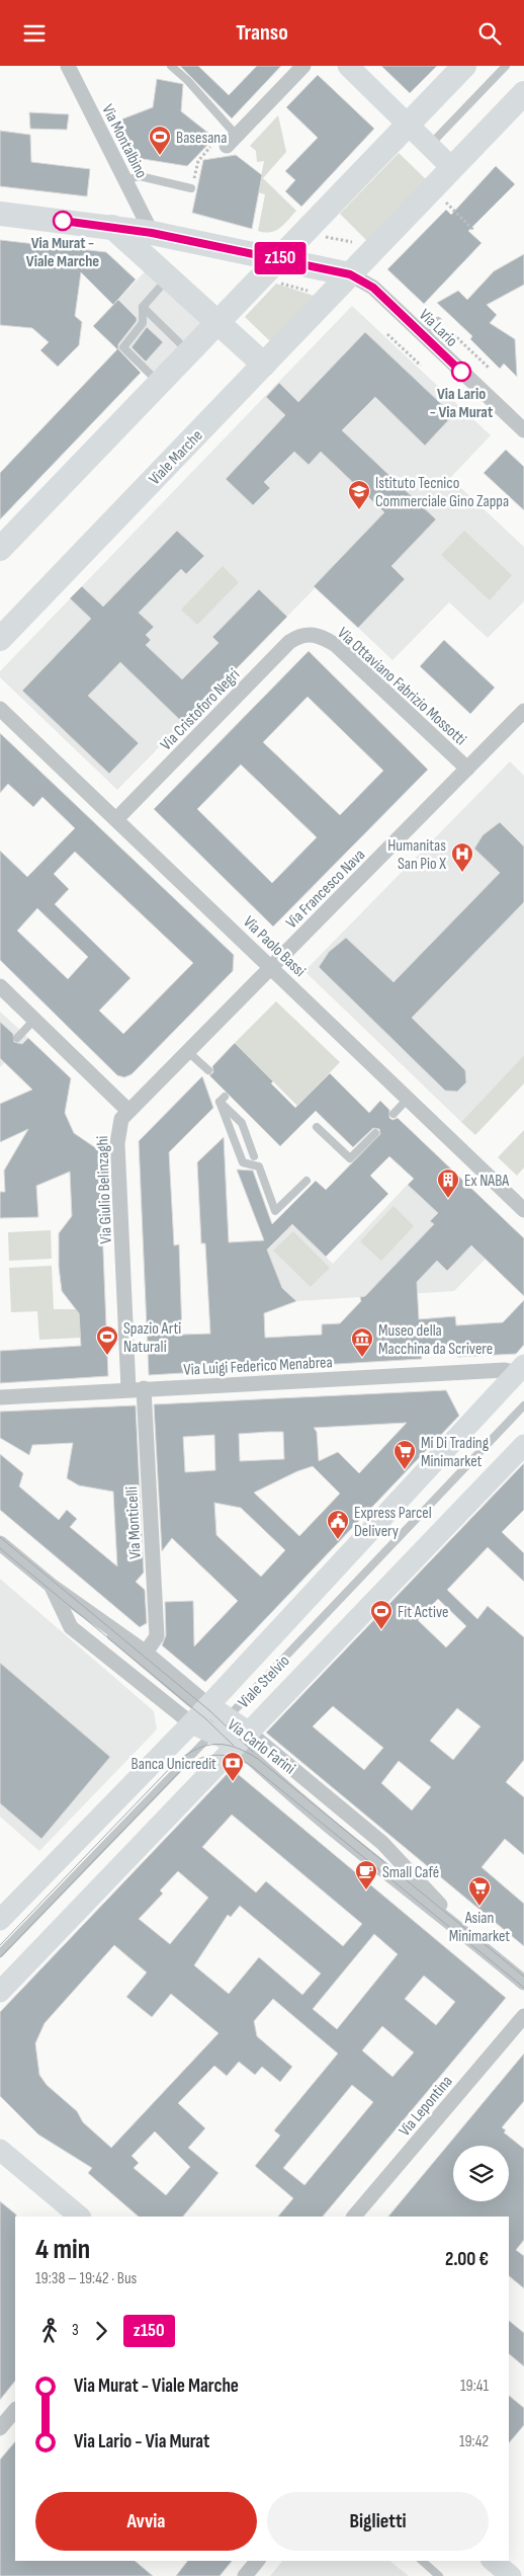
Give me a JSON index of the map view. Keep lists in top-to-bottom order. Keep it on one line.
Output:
{"streets":{"main road":["Viale Marche","Viale Stelvio","Via Carlo Farini"],"street":["Via Montalbino","Via Lario","Via Ottaviano Fabrizio Mossotti","Via Cristoforo Negri","Via Francesco Nava","Via Paolo Bassi","Via Giulio Belinzaghi","Via Luigi Federico Menabrea","Via Monticelli","Via Lepontina"]},"crossings":[["Via Lario","Viale Marche"],["Via Ottaviano Fabrizio Mossotti","Via Cristoforo Negri"],["Via Ottaviano Fabrizio Mossotti","Via Francesco Nava"],["Via Cristoforo Negri","Via Paolo Bassi"],["Via Francesco Nava","Via Paolo Bassi"],["Via Francesco Nava","Via Giulio Belinzaghi"],["Via Giulio Belinzaghi","Via Luigi Federico Menabrea"],["Via Giulio Belinzaghi","Via Monticelli"],["Via Luigi Federico Menabrea","Via Monticelli"],["Via Luigi Federico Menabrea","Viale Stelvio"],["Via Monticelli","Via Carlo Farini"],["Viale Stelvio","Via Carlo Farini"]],"places":{"sports":["Basesana","Spazio Arti Naturali","Fit Active"],"other":["Via Murat - Viale Marche","Via Lario - Via Murat"],"school or university":["Istituto Tecnico Commerciale Gino Zappa"],"hospital":["Humanitas San Pio X"],"building":["Ex NABA"],"museum":["Museo della Macchina da Scrivere"],"supermarket":["Mi Di Trading Minimarket","Asian Minimarket"],"public building":["Express Parcel Delivery"],"bank":["Banca Unicredit"],"cafe":["Small Café"]},"lines":["bus line z150"],"page":{"header":"Transo","on_map":"z150","heading":["4 min","19:38 – 19:42 · Bus","2.00 €"],"legs":["3","z150"],"list":[{"name":"Via Murat - Viale Marche","value":"19:41"},{"name":"Via Lario - Via Murat","value":"19:42"}],"buttons":["Avvia","Biglietti"]}}
